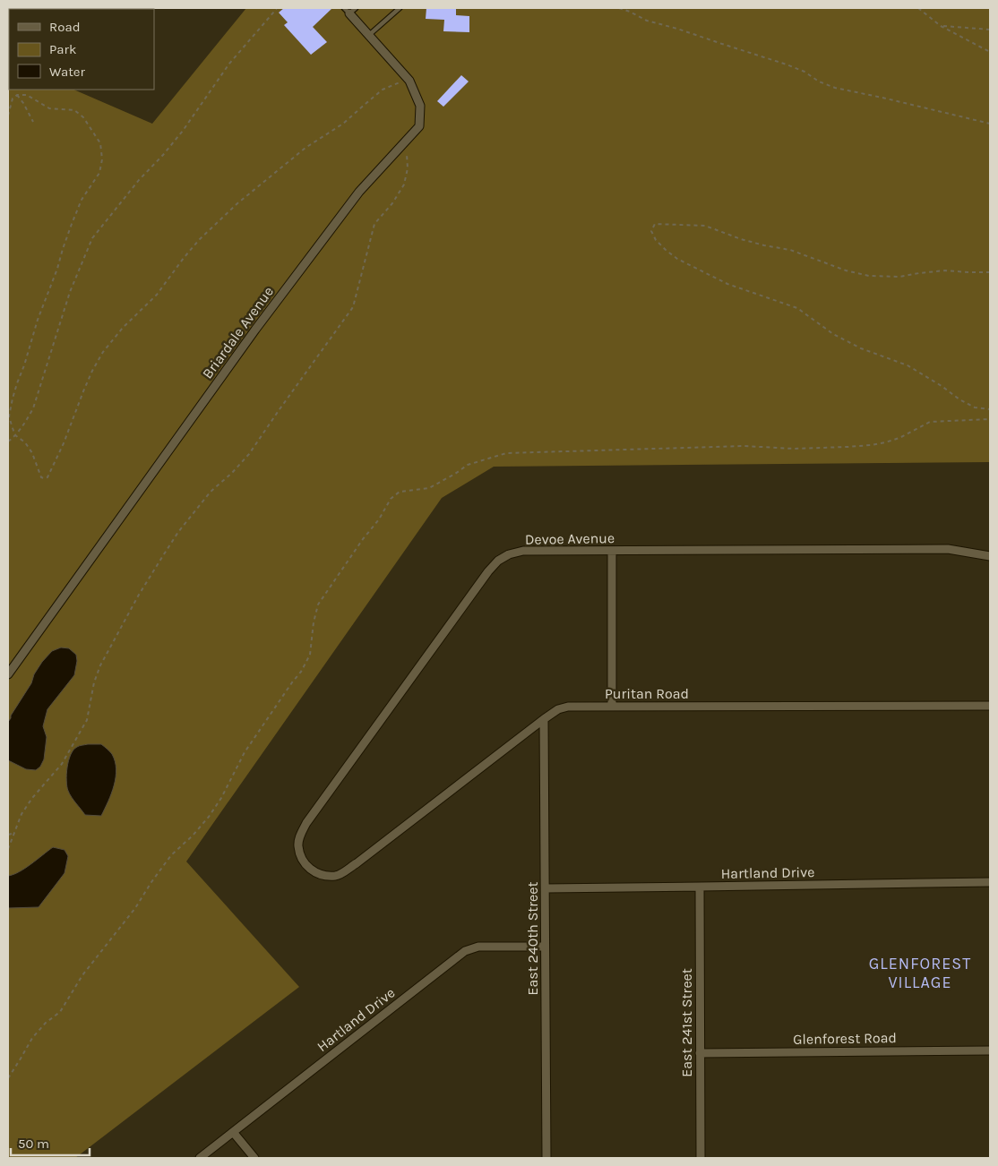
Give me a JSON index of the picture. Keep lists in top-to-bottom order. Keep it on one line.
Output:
{"streets":{"street":["Briardale Avenue","Devoe Avenue","Puritan Road","Hartland Drive","East 240th Street","East 241st Street","Glenforest Road"]},"crossings":[["Devoe Avenue","Puritan Road"],["Puritan Road","East 240th Street"],["Hartland Drive","East 240th Street"],["Hartland Drive","East 241st Street"],["East 241st Street","Glenforest Road"]],"districts":["GLENFOREST VILLAGE"],"legend":["Road","Park","Water"],"scale_bar":"50 m"}
